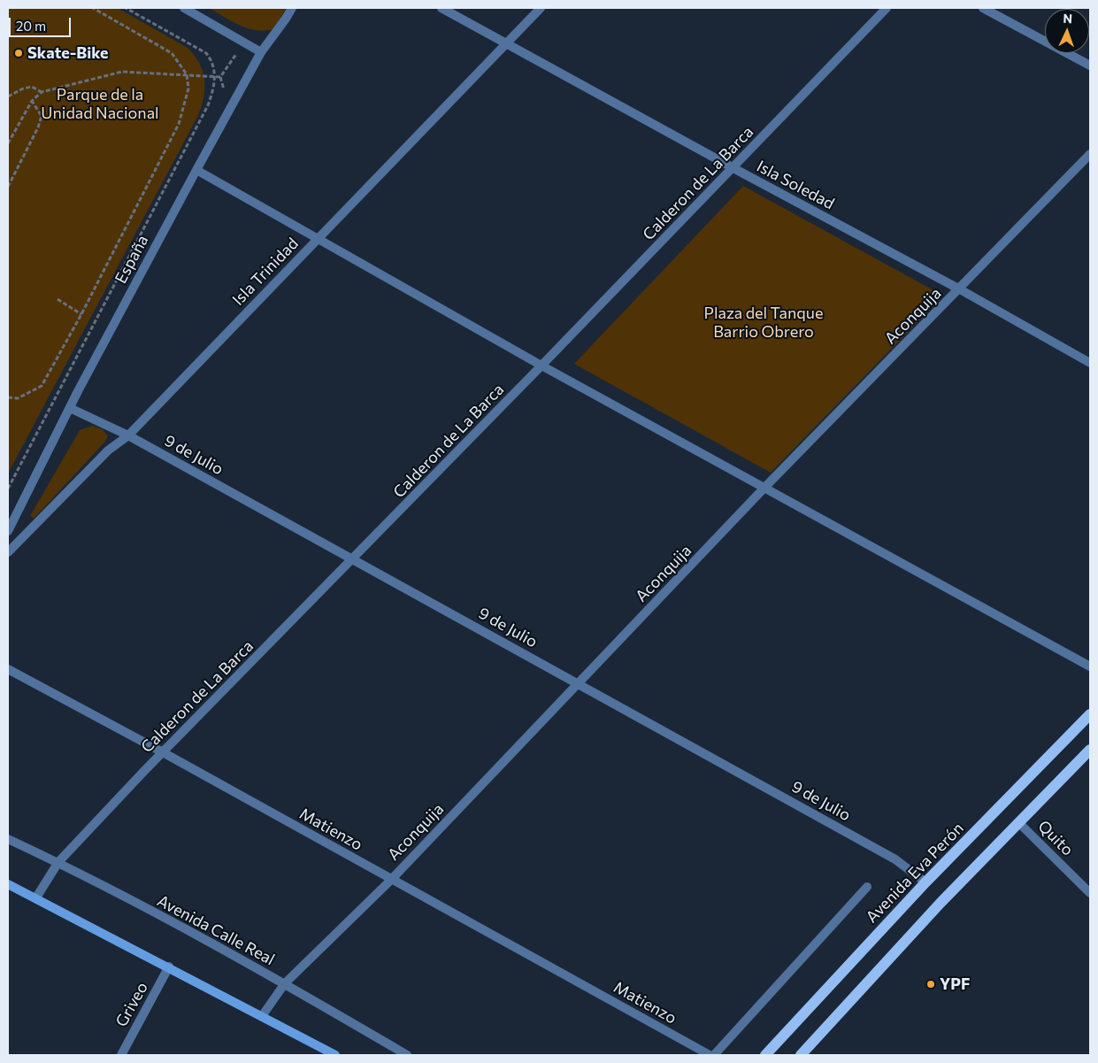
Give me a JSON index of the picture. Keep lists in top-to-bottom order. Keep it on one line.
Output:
{"streets":{"main road":["Avenida Eva Perón"],"street":["Calderon de La Barca","Isla Soledad","España","Isla Trinidad","Aconquija","9 de Julio","Matienzo","Quito","Avenida Calle Real","Griveo"]},"crossings":[["Calderon de La Barca","Isla Soledad"],["Calderon de La Barca","9 de Julio"],["Calderon de La Barca","Matienzo"],["Calderon de La Barca","Avenida Calle Real"],["Isla Soledad","Isla Trinidad"],["Isla Soledad","Aconquija"],["España","9 de Julio"],["Isla Trinidad","9 de Julio"],["Aconquija","9 de Julio"],["Aconquija","Matienzo"],["Aconquija","Avenida Calle Real"],["9 de Julio","Avenida Eva Perón"]],"parks":["Parque de la Unidad Nacional","Plaza del Tanque Barrio Obrero"],"places":["Skate-Bike","YPF"],"scale_bar":"20 m","north":"top"}
